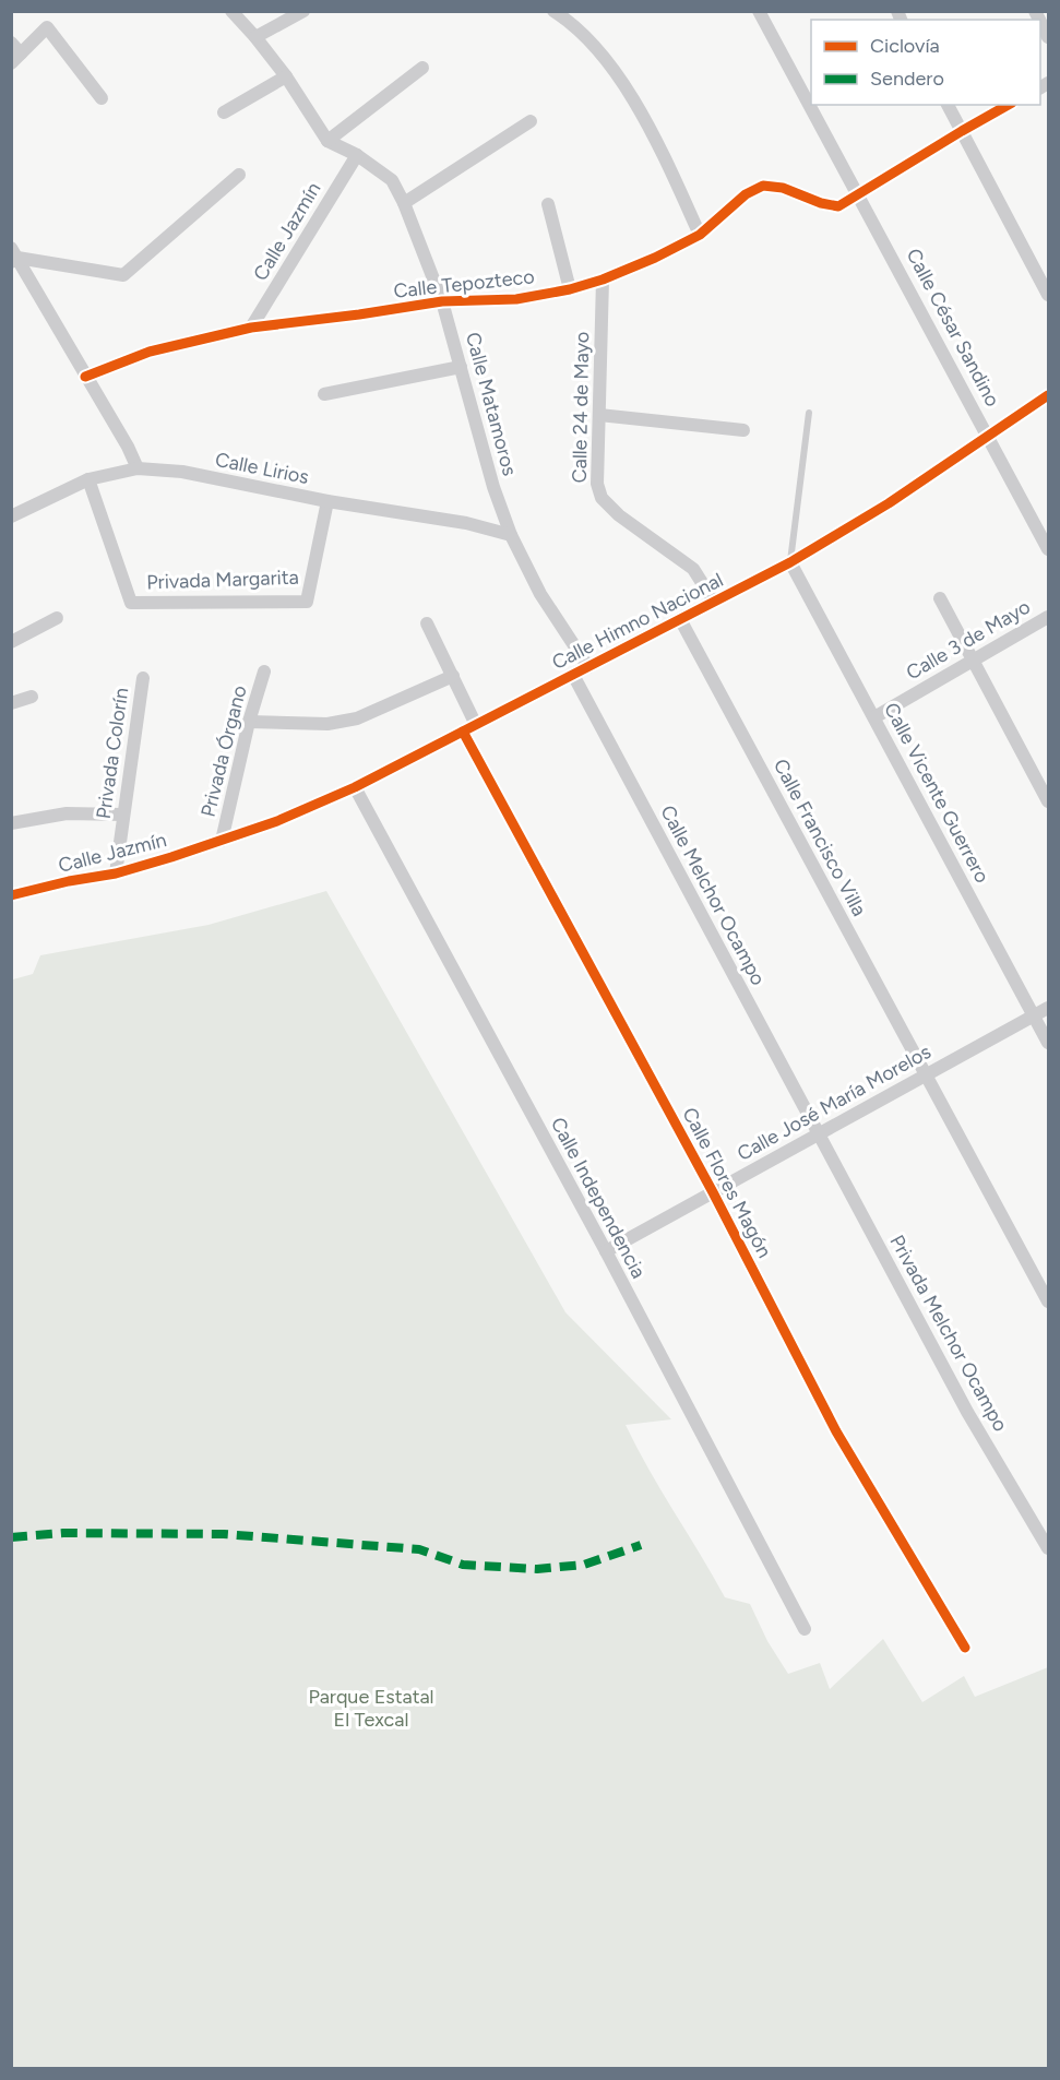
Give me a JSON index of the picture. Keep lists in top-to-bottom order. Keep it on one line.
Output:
{"streets":{"street":["Calle Jazmín","Calle Tepozteco","Calle César Sandino","Calle Matamoros","Calle 24 de Mayo","Calle Lirios","Privada Margarita","Calle Himno Nacional","Calle 3 de Mayo","Privada Órgano","Privada Colorín","Calle Vicente Guerrero","Calle Francisco Villa","Calle Melchor Ocampo","Calle José María Morelos","Calle Flores Magón","Calle Independencia","Privada Melchor Ocampo"]},"crossings":[["Calle Jazmín","Calle Tepozteco"],["Calle Jazmín","Calle Matamoros"],["Calle Jazmín","Calle Himno Nacional"],["Calle Jazmín","Privada Órgano"],["Calle Jazmín","Privada Colorín"],["Calle Tepozteco","Calle César Sandino"],["Calle Tepozteco","Calle Matamoros"],["Calle Tepozteco","Calle 24 de Mayo"],["Calle César Sandino","Calle Himno Nacional"],["Calle Matamoros","Calle Lirios"],["Calle Matamoros","Calle Himno Nacional"],["Calle 24 de Mayo","Calle Himno Nacional"],["Calle Lirios","Privada Margarita"],["Calle Himno Nacional","Privada Órgano"],["Calle Himno Nacional","Calle Vicente Guerrero"],["Calle Himno Nacional","Calle Francisco Villa"],["Calle Himno Nacional","Calle Melchor Ocampo"],["Calle Himno Nacional","Calle Flores Magón"],["Calle Himno Nacional","Calle Independencia"],["Calle 3 de Mayo","Calle Vicente Guerrero"],["Calle Vicente Guerrero","Calle José María Morelos"],["Calle Francisco Villa","Calle José María Morelos"],["Calle Melchor Ocampo","Calle José María Morelos"],["Calle Melchor Ocampo","Privada Melchor Ocampo"],["Calle José María Morelos","Calle Flores Magón"],["Calle José María Morelos","Calle Independencia"],["Calle José María Morelos","Privada Melchor Ocampo"]],"parks":["Parque Estatal El Texcal"],"legend":["Ciclovía","Sendero"]}
